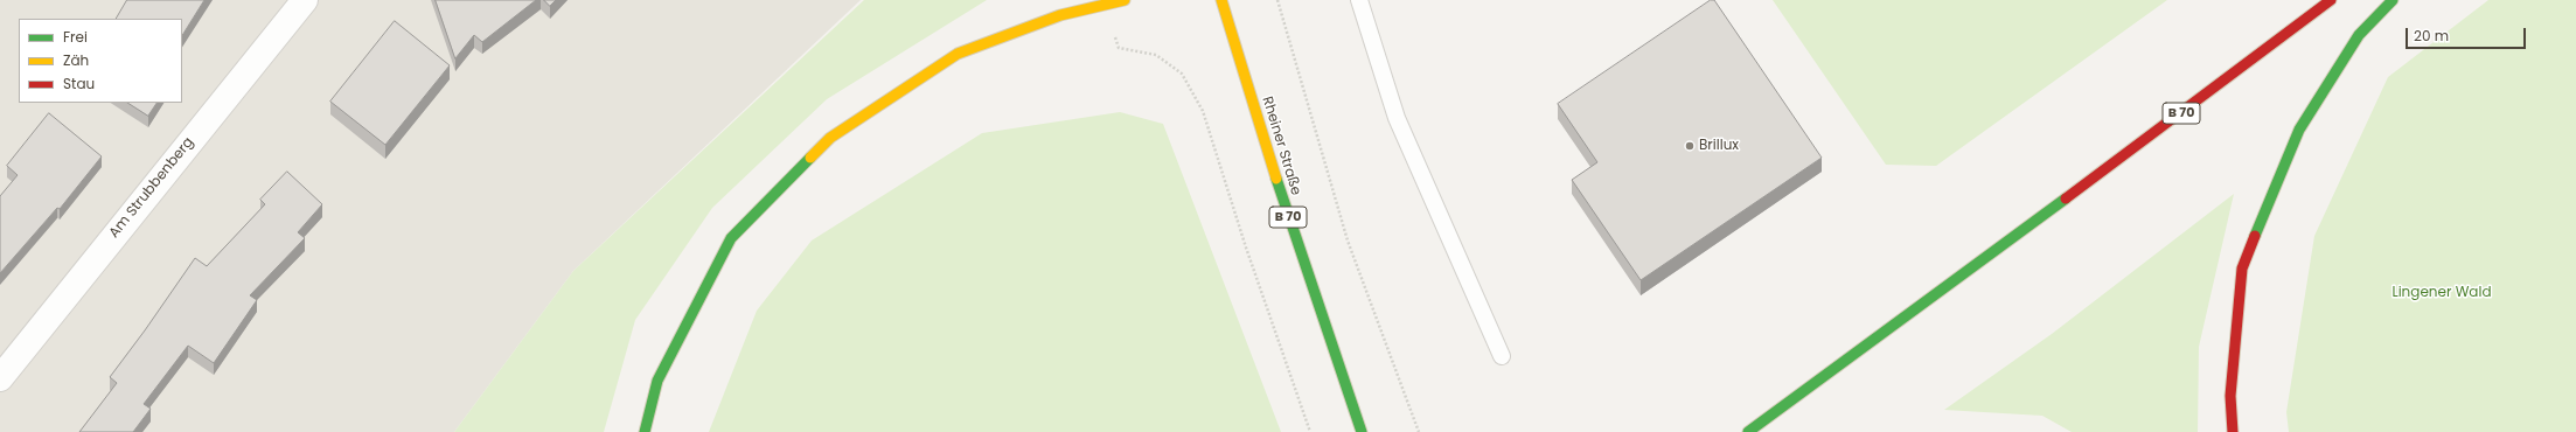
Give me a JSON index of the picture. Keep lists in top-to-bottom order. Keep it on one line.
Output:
{"streets":{"main road":["B 70","Rheiner Straße"],"street":["Am Strubbenberg"]},"parks":["Lingener Wald"],"places":["Brillux"],"legend":["Frei","Zäh","Stau"],"scale_bar":"20 m"}
